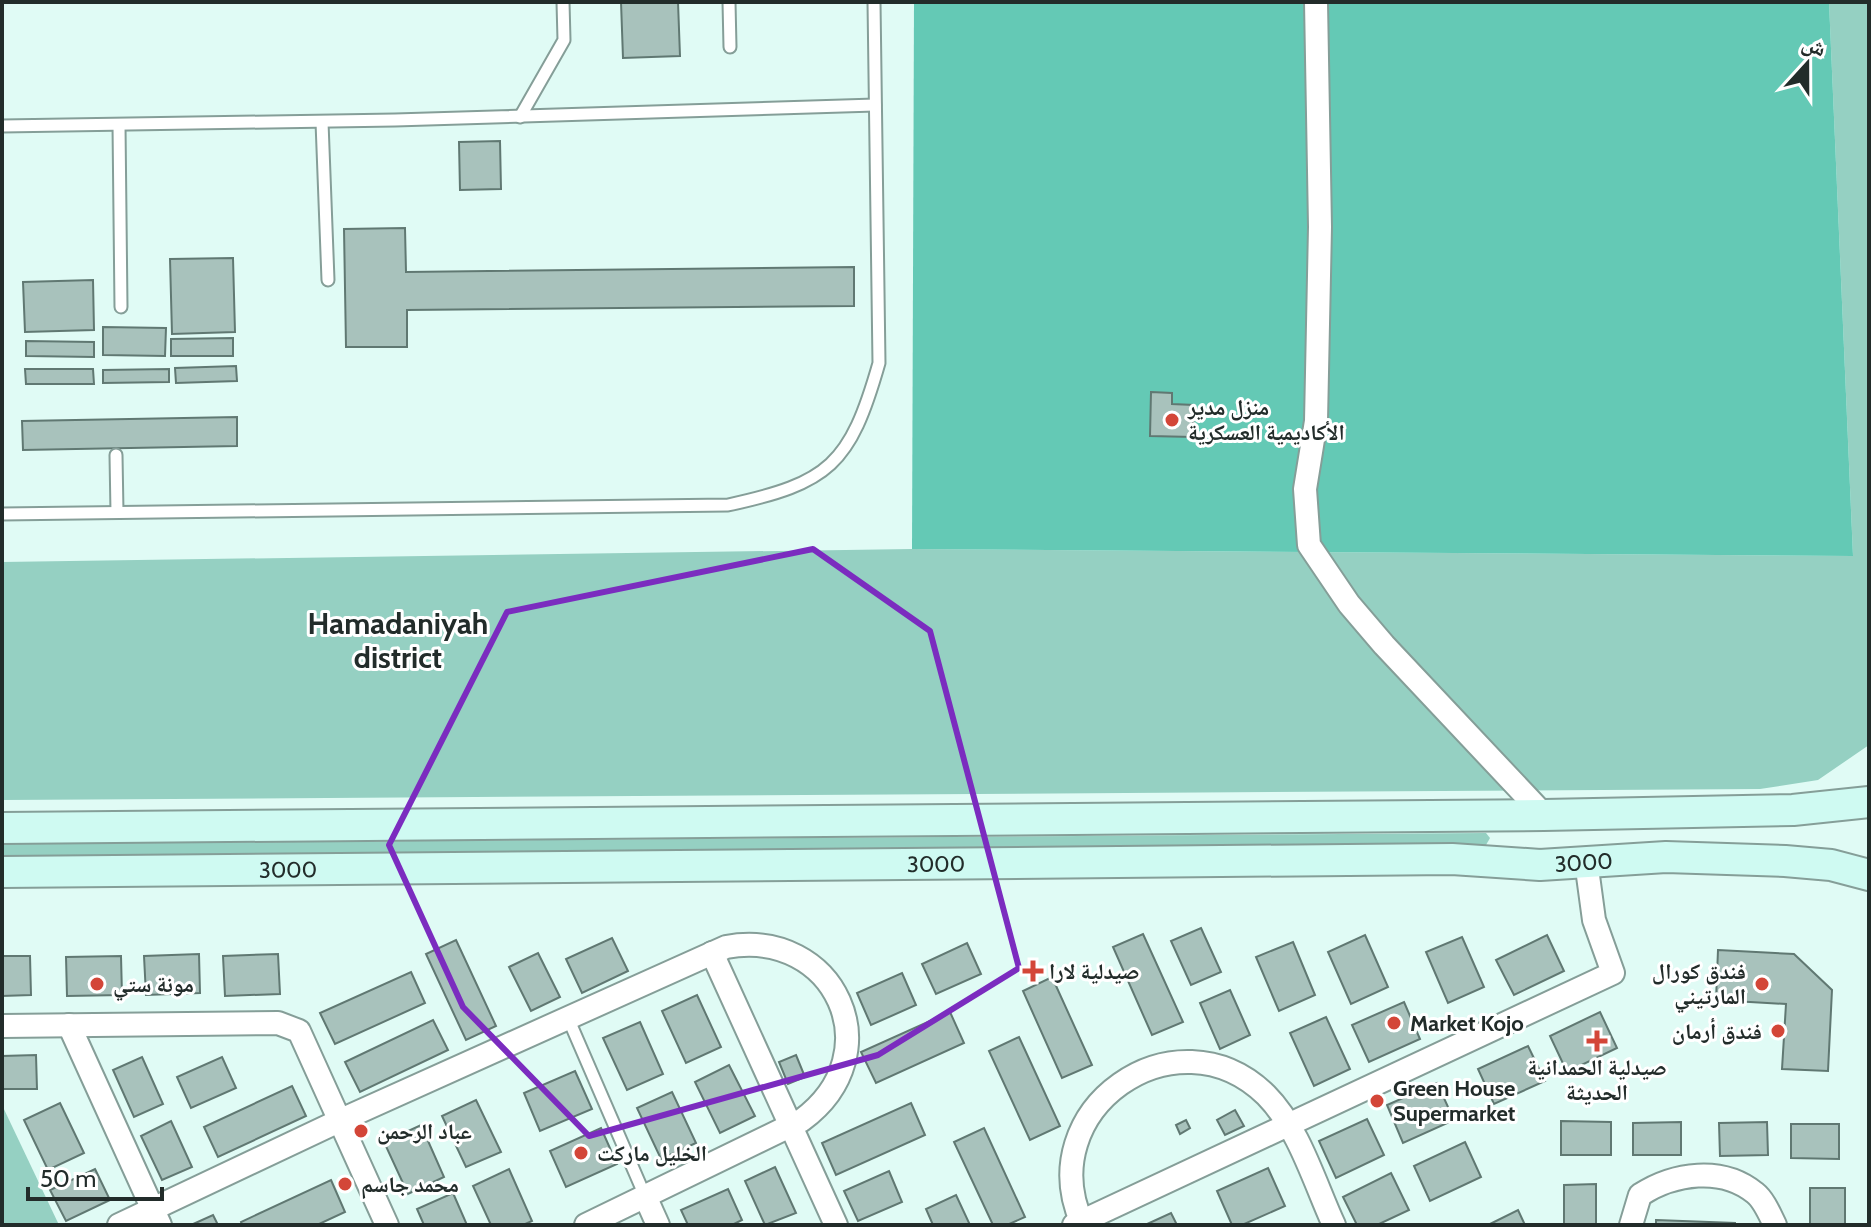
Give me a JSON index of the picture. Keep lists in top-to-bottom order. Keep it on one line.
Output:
{"streets":{"street":["3000"]},"districts":["Hamadaniyah district"],"places":{"other":["منزل مدير الأكاديمية العسكرية","مونة ستي","فندق كورال المارتيني","Market Kojo","فندق أرمان","Green House Supermarket","عباد الرحمن","الخليل ماركت","محمد جاسم"],"health":["صيدلية لارا","صيدلية الحمدانية الحديثة"]},"scale_bar":"50 m","north":"top"}
